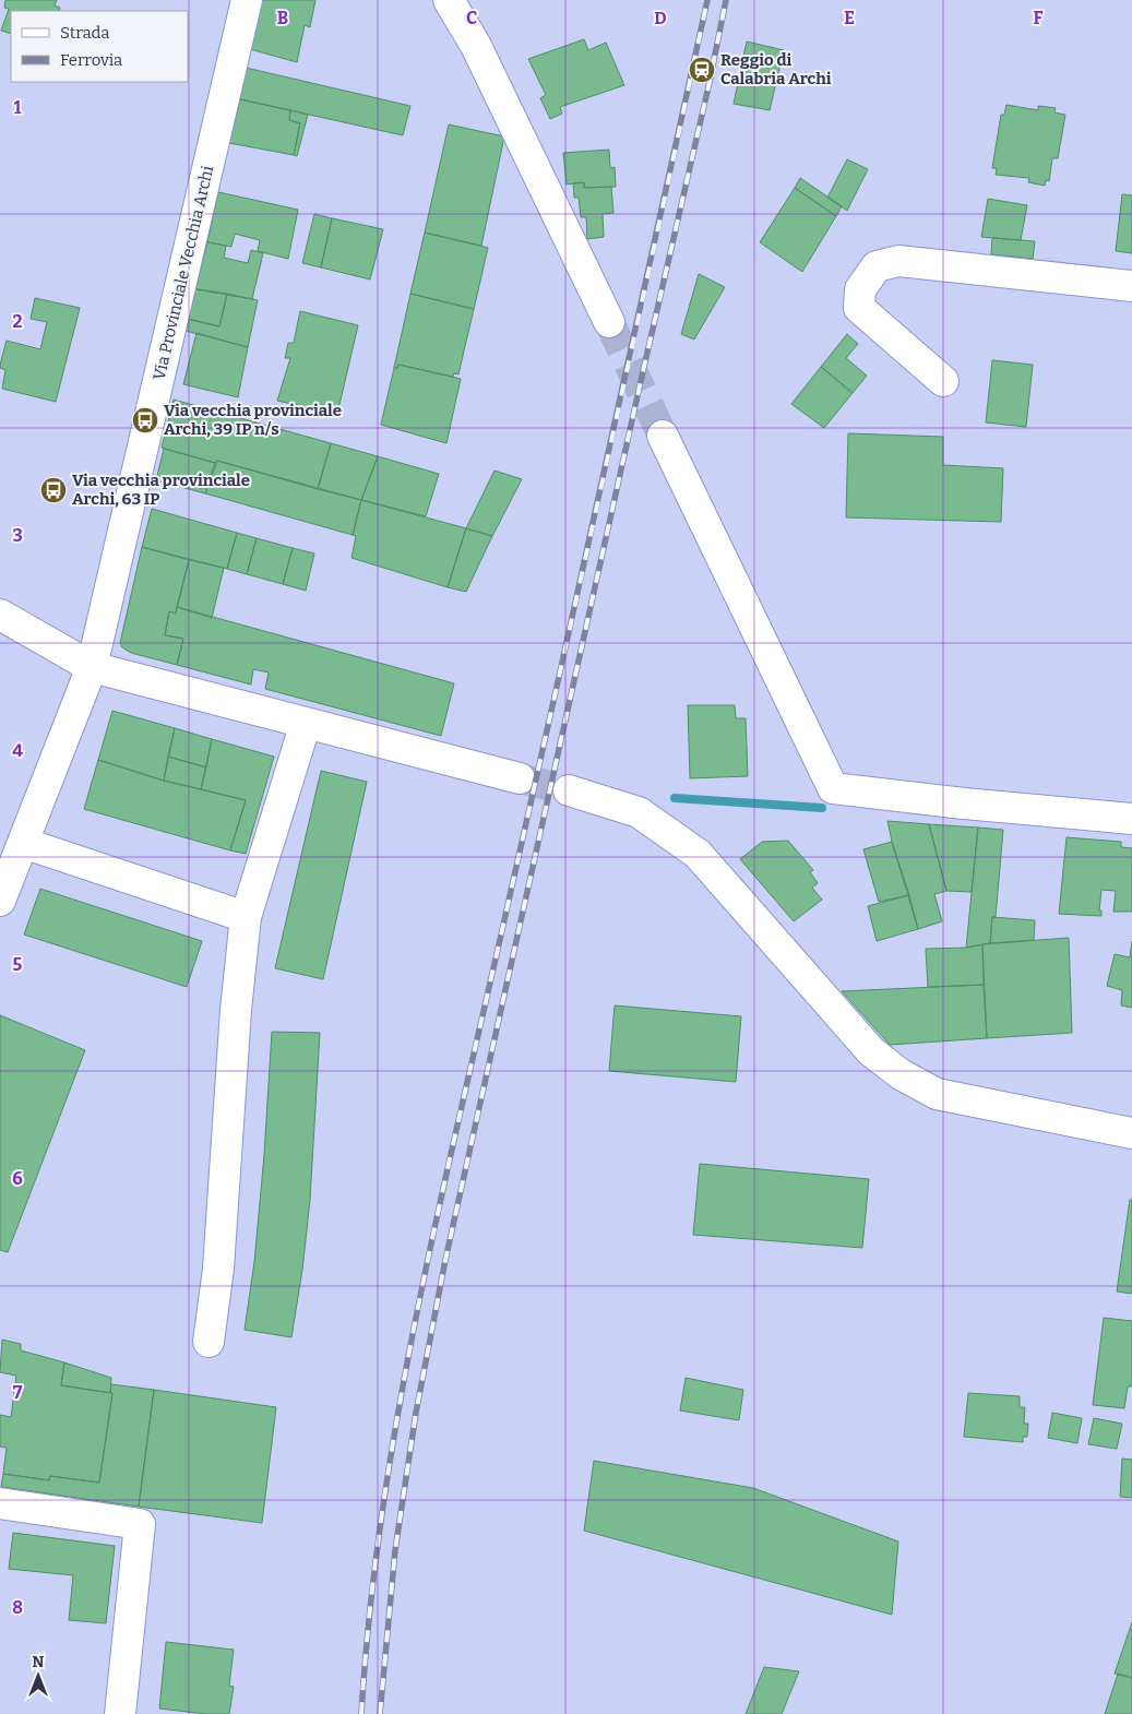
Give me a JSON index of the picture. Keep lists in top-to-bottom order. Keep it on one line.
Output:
{"streets":{"street":["Via Provinciale Vecchia Archi"]},"places":{"station":["Reggio di Calabria Archi"],"bus stop":["Via vecchia provinciale Archi, 39 IP n/s","Via vecchia provinciale Archi, 63 IP"]},"legend":["Strada","Ferrovia"],"north":"top","grid":{"columns":["B","C","D","E","F"],"rows":["1","2","3","4","5","6","7","8"]}}
